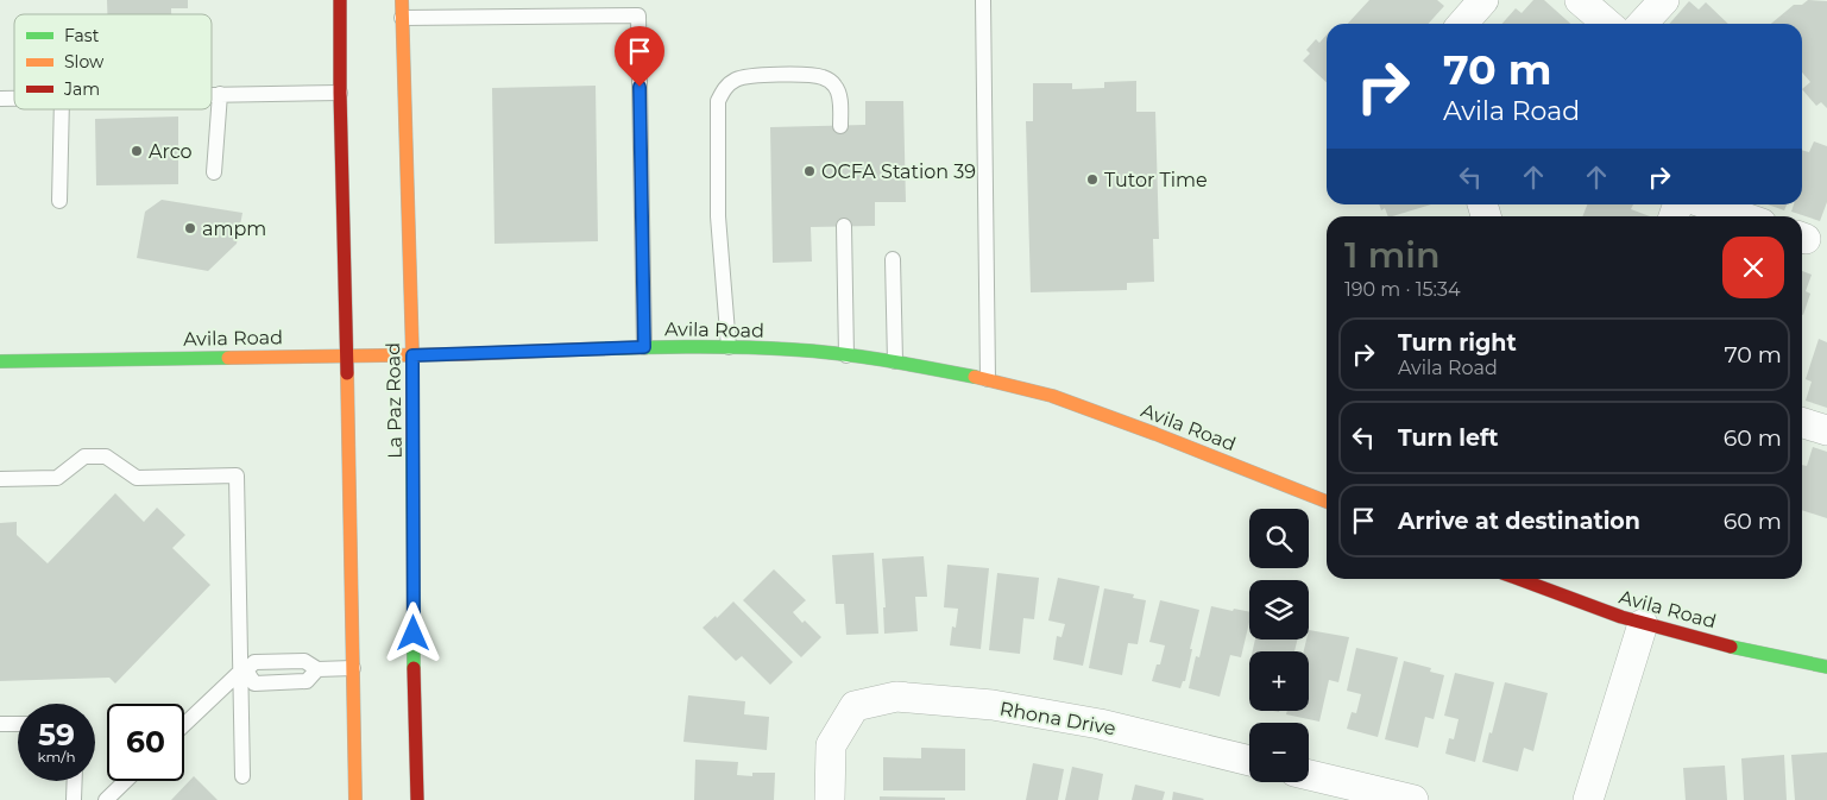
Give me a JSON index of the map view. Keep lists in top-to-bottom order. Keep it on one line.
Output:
{"streets":{"main road":["Avila Road","La Paz Road"],"street":["Rhona Drive"]},"crossings":[["Avila Road","La Paz Road"]],"places":["Arco","OCFA Station 39","Tutor Time","ampm"],"legend":["Fast","Slow","Jam"],"page":{"turn":["70 m","Avila Road"],"heading":["1 min","190 m · 15:34"],"list":[{"name":"Turn right","note":"Avila Road","value":"70 m"},{"name":"Turn left","value":"60 m"},{"name":"Arrive at destination","value":"60 m"}],"map_buttons":["+","−"],"speed":"59 km/h","limit":"60"}}
